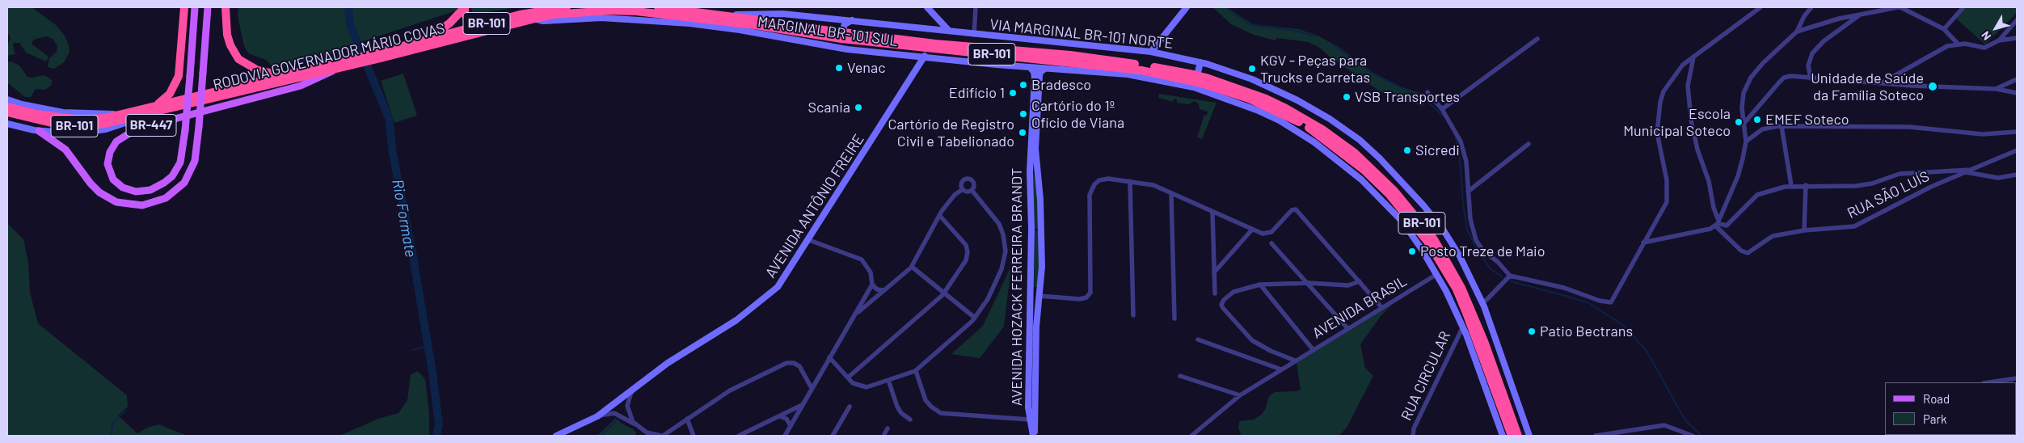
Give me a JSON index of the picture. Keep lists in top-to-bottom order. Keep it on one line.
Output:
{"streets":{"highway":["BR-101","RODOVIA GOVERNADOR MÁRIO COVAS"],"main road":["BR-447"],"street":["MARGINAL BR-101 SUL","VIA MARGINAL BR-101 NORTE","RUA SÃO LUÍS","AVENIDA ANTÔNIO FREIRE","AVENIDA HOZACK FERREIRA BRANDT","AVENIDA BRASIL","RUA CIRCULAR"]},"crossings":[["MARGINAL BR-101 SUL","RODOVIA GOVERNADOR MÁRIO COVAS"],["MARGINAL BR-101 SUL","AVENIDA ANTÔNIO FREIRE"],["MARGINAL BR-101 SUL","AVENIDA HOZACK FERREIRA BRANDT"],["MARGINAL BR-101 SUL","AVENIDA BRASIL"],["MARGINAL BR-101 SUL","RUA CIRCULAR"],["VIA MARGINAL BR-101 NORTE","RODOVIA GOVERNADOR MÁRIO COVAS"],["RODOVIA GOVERNADOR MÁRIO COVAS","BR-447"]],"water":["Rio Formate"],"places":["Venac","KGV - Peças para Trucks e Carretas","Bradesco","Unidade de Saúde da Família Soteco","Edifício 1","VSB Transportes","Scania","Cartório do 1º Ofício de Viana","EMEF Soteco","Escola Municipal Soteco","Cartório de Registro Civil e Tabelionado","Sicredi","Posto Treze de Maio","Patio Bectrans"],"legend":["Road","Park"],"north":"bottom left"}
